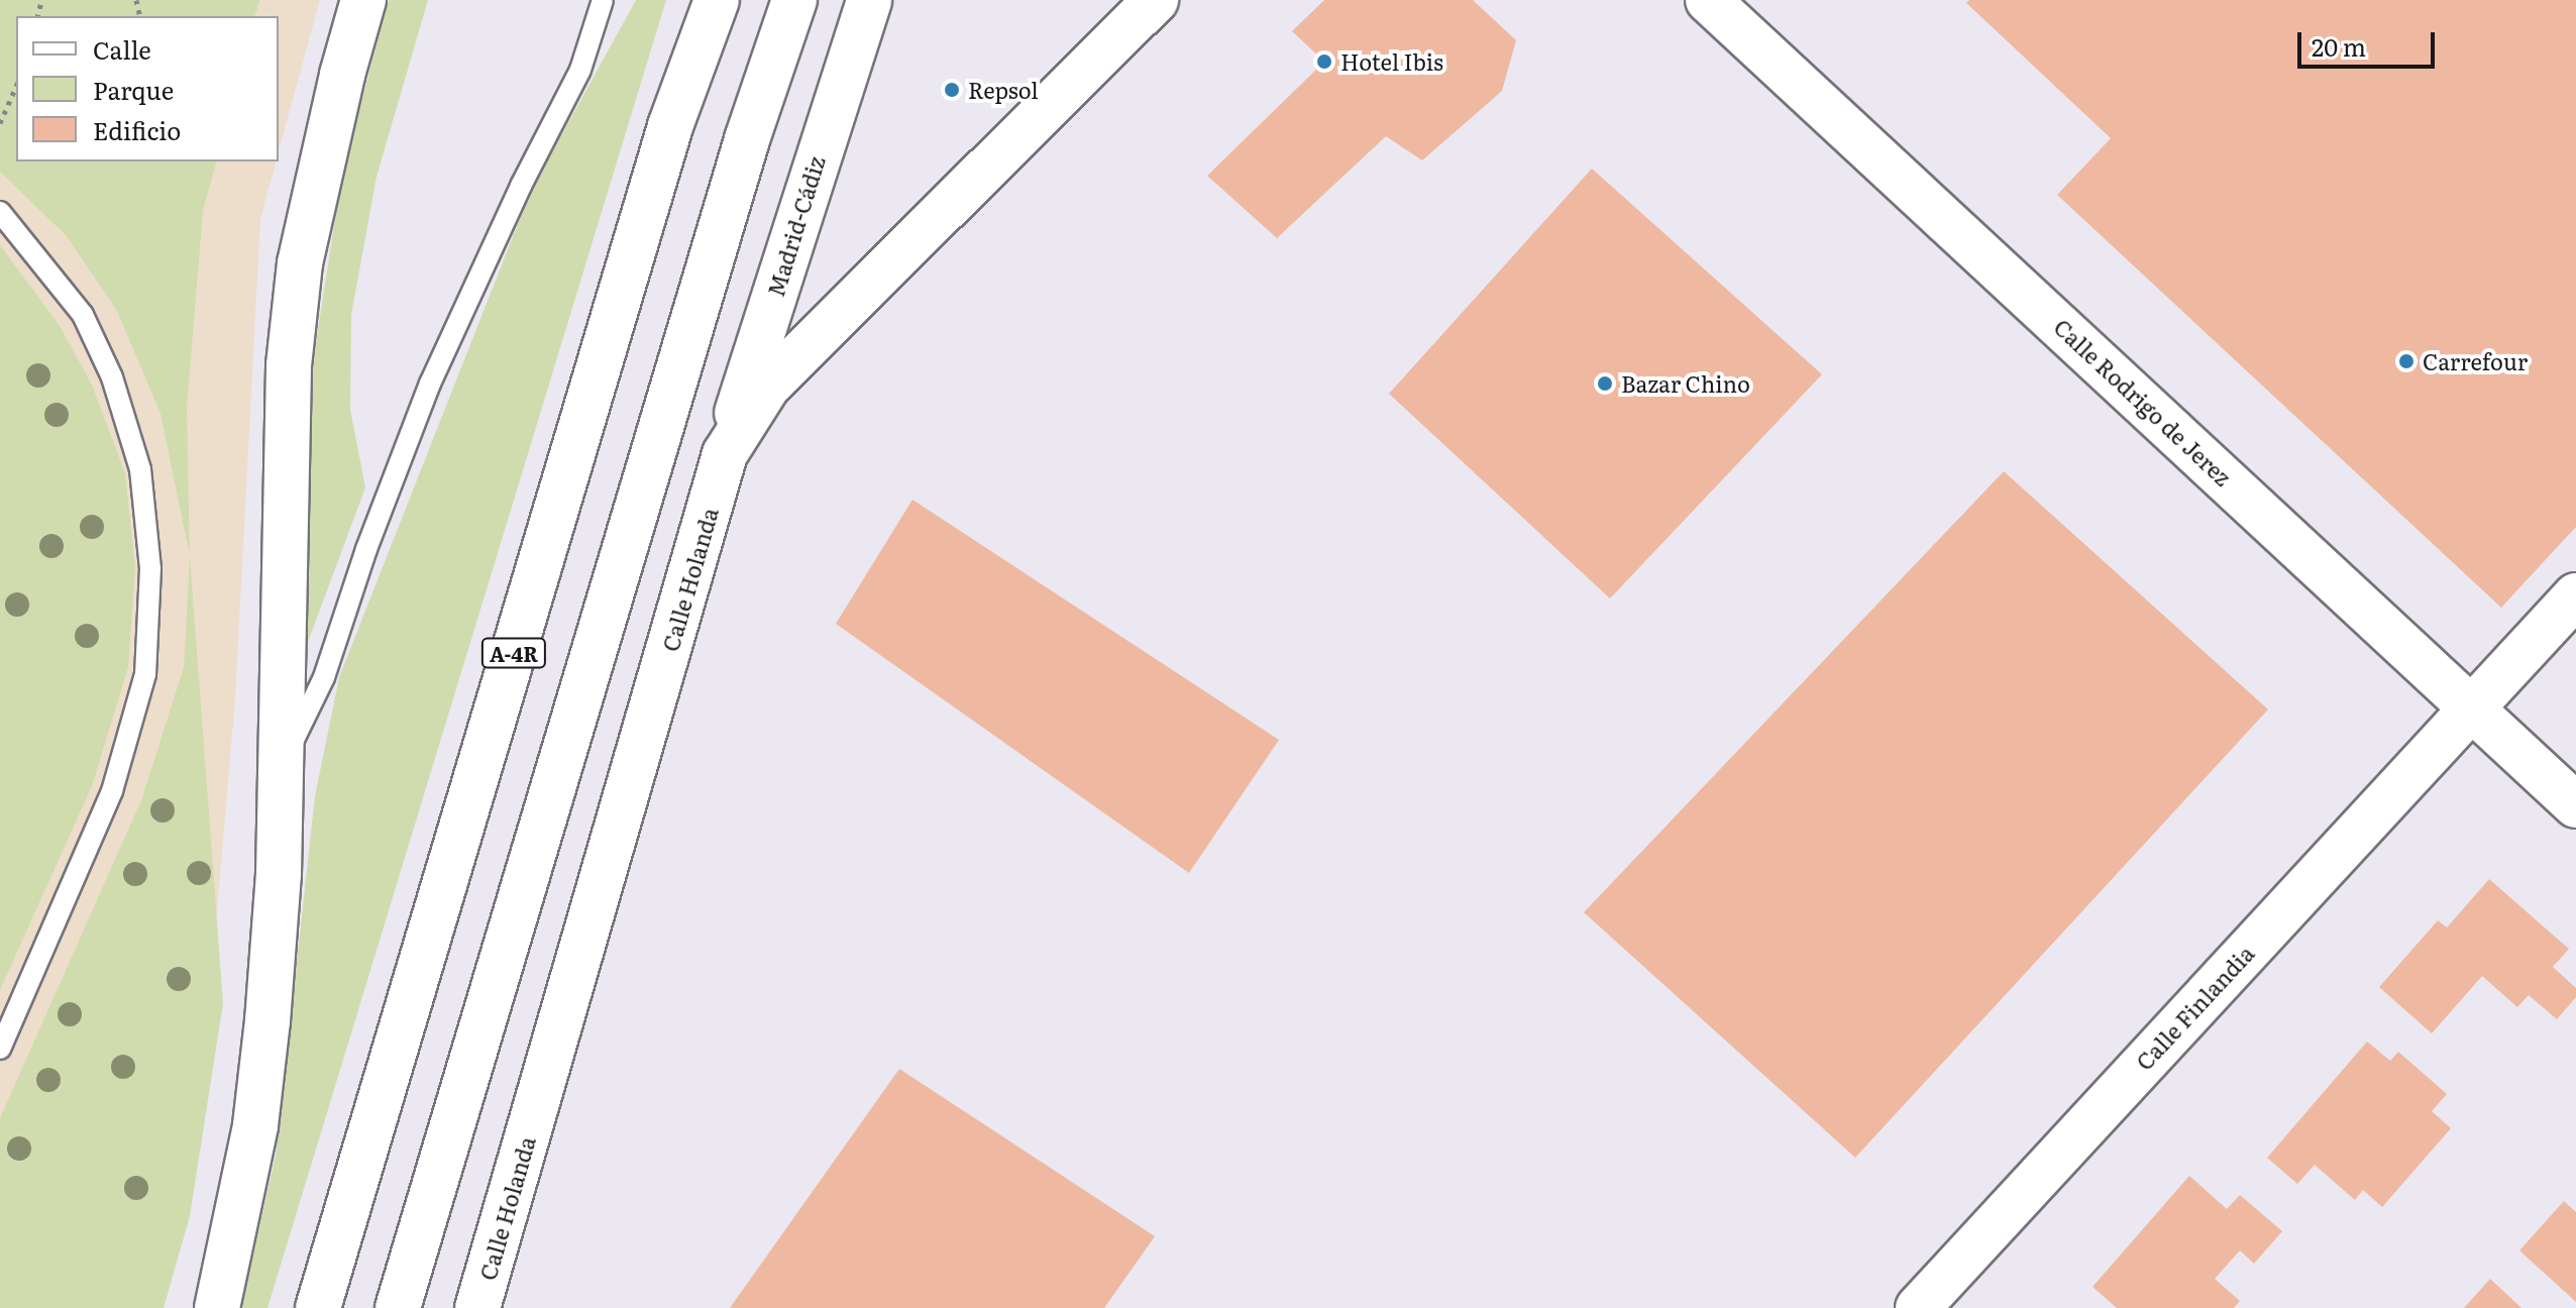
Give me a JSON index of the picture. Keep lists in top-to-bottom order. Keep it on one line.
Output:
{"streets":{"main road":["Madrid-Cádiz","Calle Rodrigo de Jerez","Calle Holanda","A-4R","Calle Finlandia"]},"crossings":[["Madrid-Cádiz","Calle Holanda"],["Calle Rodrigo de Jerez","Calle Finlandia"]],"places":["Hotel Ibis","Repsol","Carrefour","Bazar Chino"],"legend":["Calle","Parque","Edificio"],"scale_bar":"20 m"}
